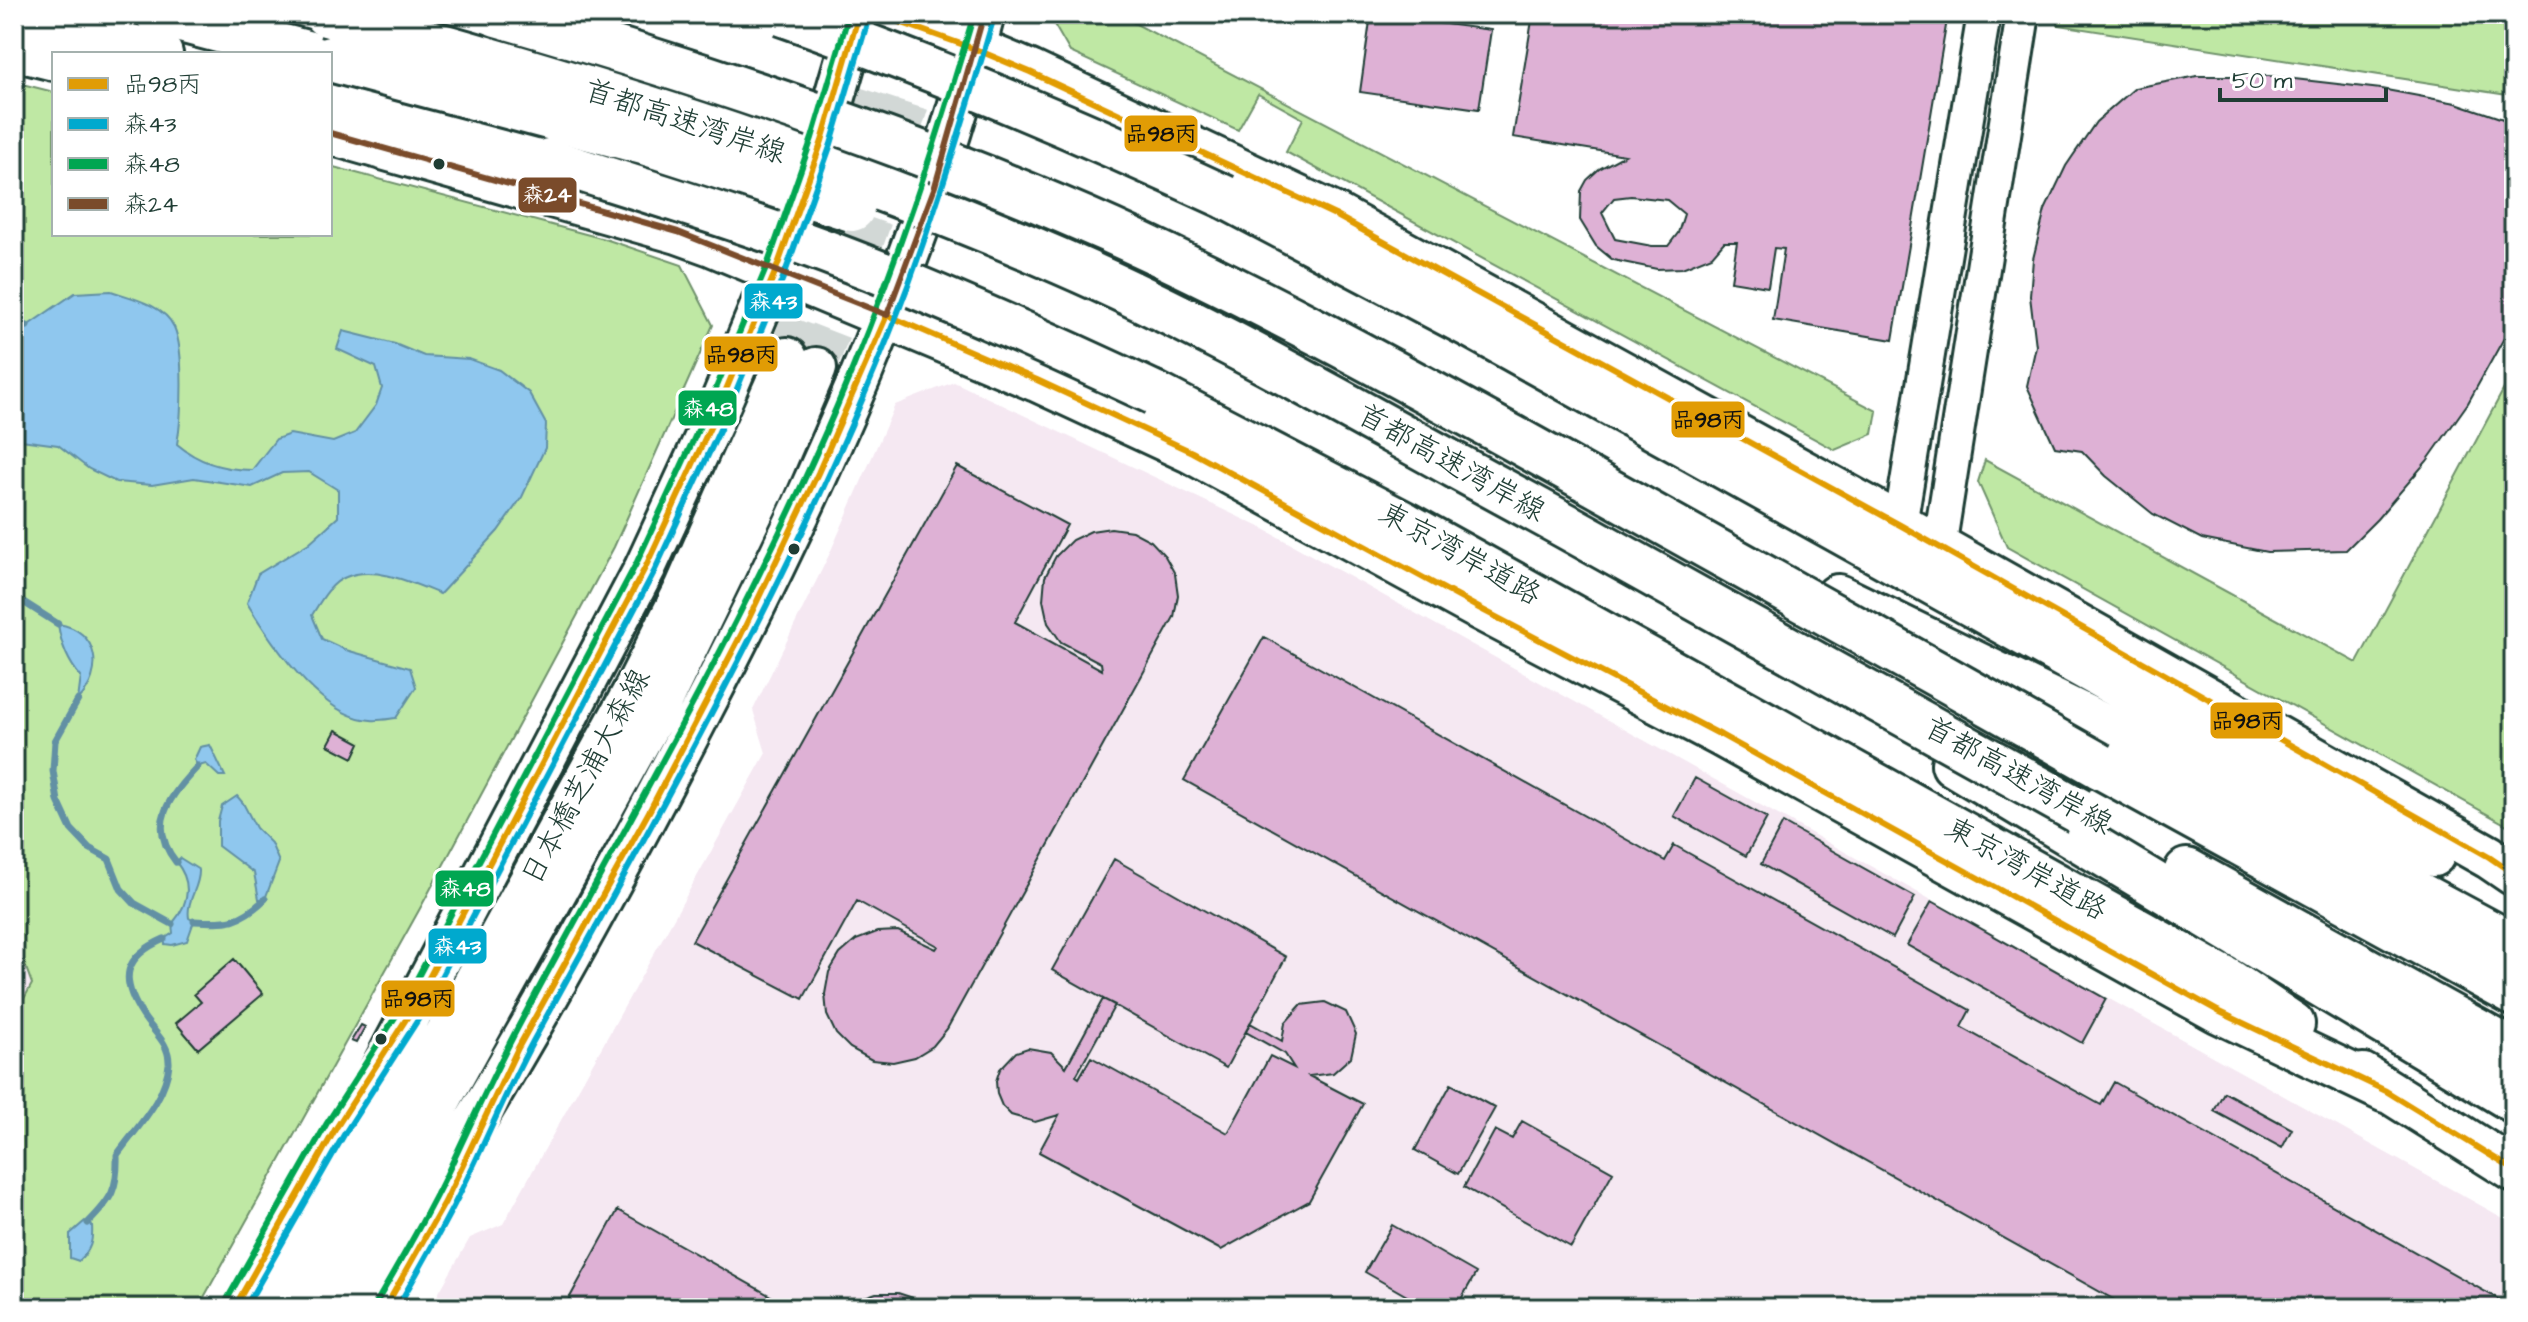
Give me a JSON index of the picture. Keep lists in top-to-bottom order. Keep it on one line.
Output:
{"streets":{"highway":["首都高速湾岸線","東京湾岸道路"],"main road":["日本橋芝浦大森線"]},"lines":["transit line 品98丙","transit line 森48","transit line 森24","transit line 森43"],"legend":["品98丙","森43","森48","森24"],"scale_bar":"50 m"}
